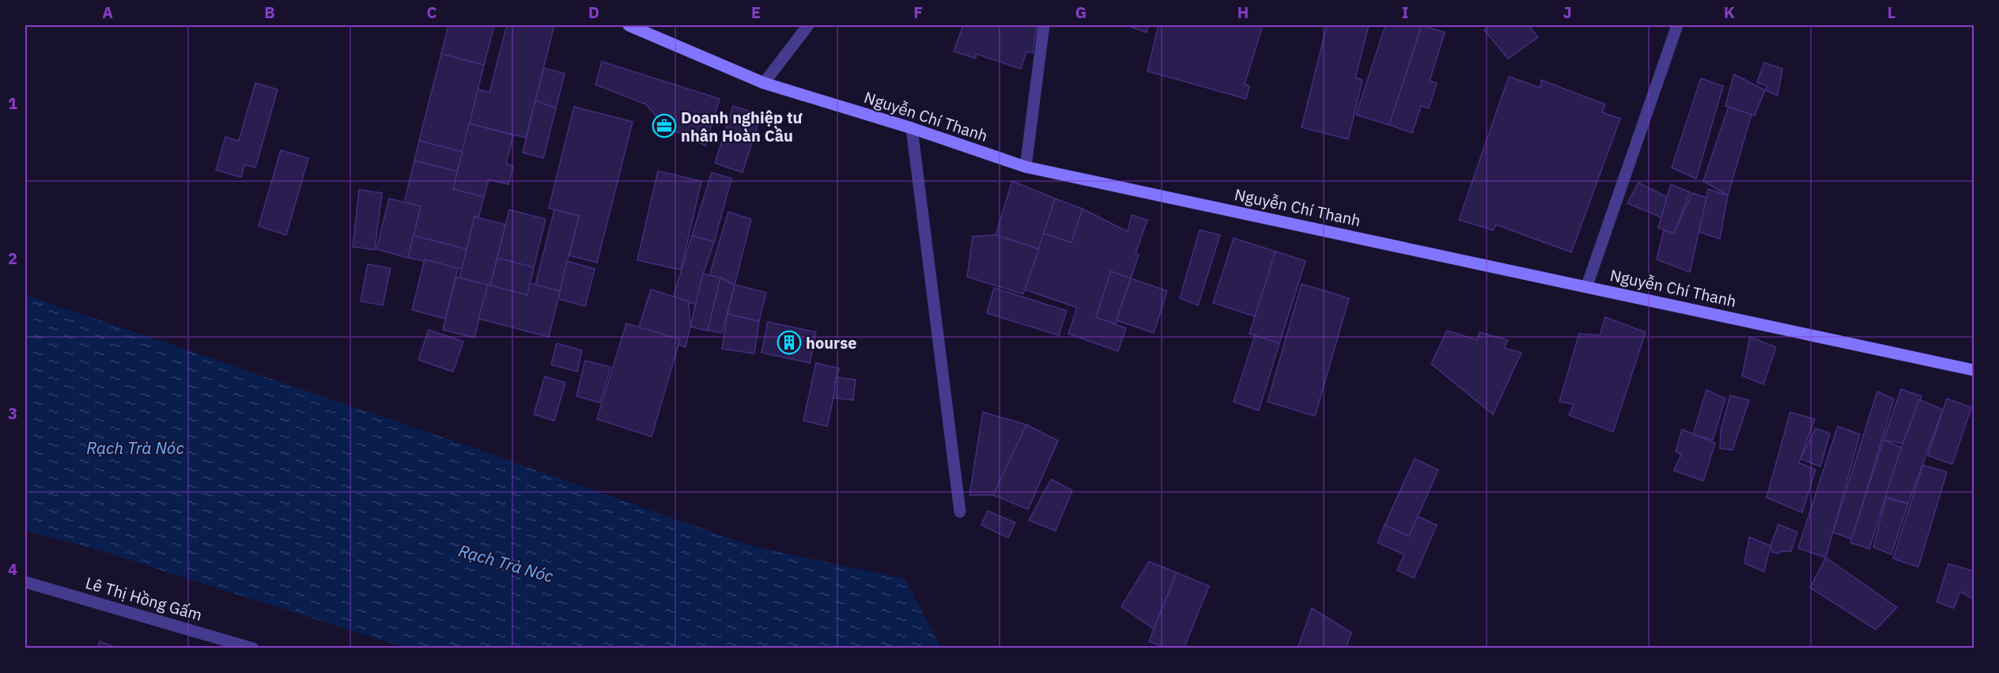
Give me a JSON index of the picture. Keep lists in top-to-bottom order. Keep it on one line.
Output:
{"streets":{"main road":["Nguyễn Chí Thanh"],"street":["Lê Thị Hồng Gấm"]},"water":["Rạch Trà Nóc"],"places":{"office":["Doanh nghiệp tư nhân Hoàn Cầu"],"building":["hourse"]},"grid":{"columns":["A","B","C","D","E","F","G","H","I","J","K","L"],"rows":["1","2","3","4"]}}
